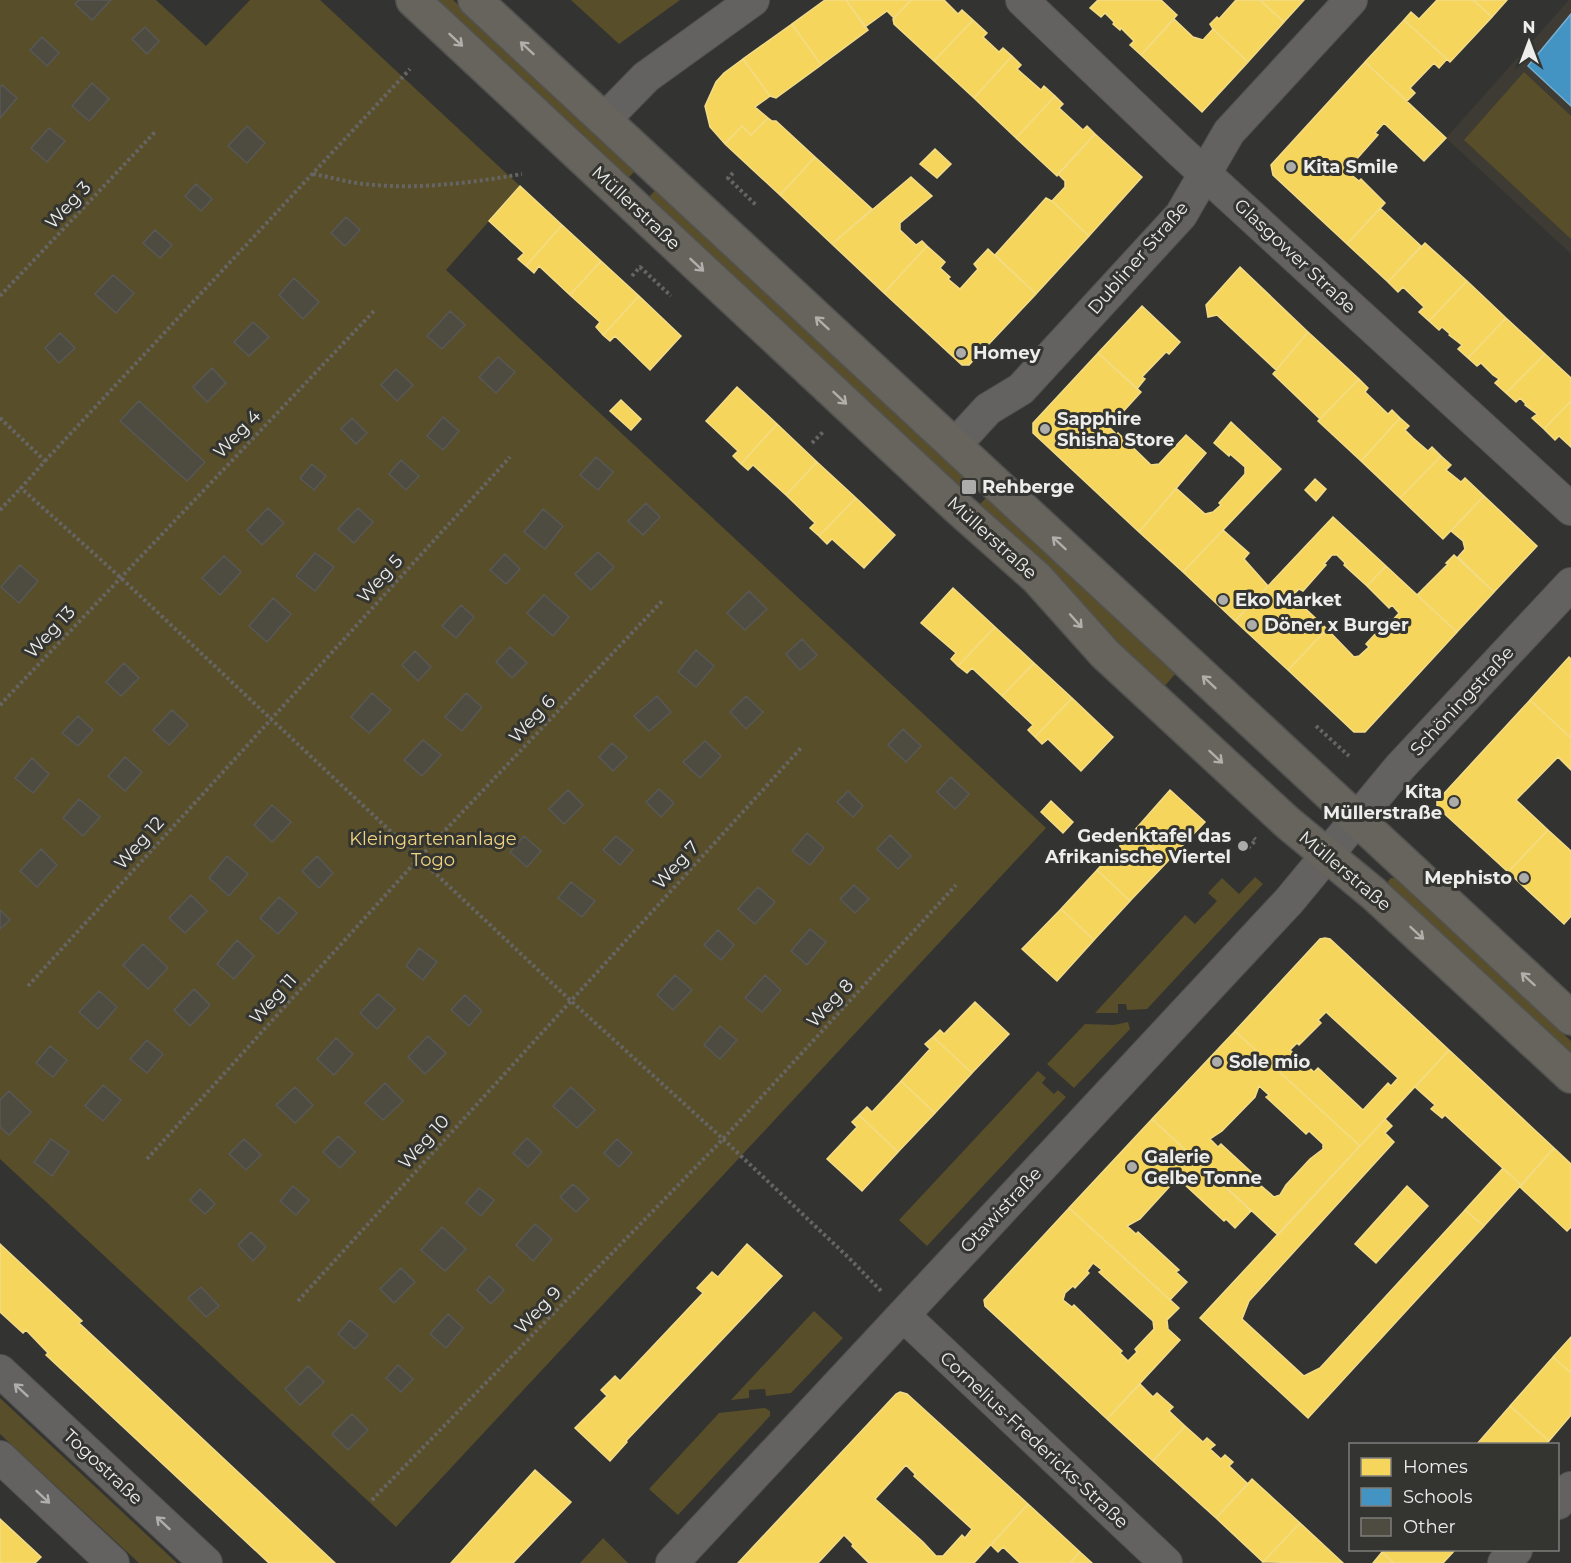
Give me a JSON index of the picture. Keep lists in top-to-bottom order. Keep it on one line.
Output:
{"streets":{"main road":["Müllerstraße"],"street":["Glasgower Straße","Dubliner Straße","Schöningstraße","Otawistraße","Cornelius-Fredericks-Straße","Togostraße"],"path":["Weg 3","Weg 4","Weg 5","Weg 13","Weg 6","Weg 12","Weg 7","Weg 11","Weg 8","Weg 10","Weg 9"]},"crossings":[["Müllerstraße","Schöningstraße"],["Müllerstraße","Otawistraße"],["Glasgower Straße","Dubliner Straße"],["Weg 4","Weg 13"],["Weg 5","Weg 12"],["Schöningstraße","Otawistraße"],["Weg 6","Weg 11"],["Weg 7","Weg 10"],["Weg 8","Weg 9"],["Otawistraße","Cornelius-Fredericks-Straße"]],"parks":["Kleingartenanlage Togo"],"places":{"other":["Kita Smile","Homey","Sapphire Shisha Store","Eko Market","Döner x Burger","Kita Müllerstraße","Gedenktafel das Afrikanische Viertel","Mephisto","Sole mio","Galerie Gelbe Tonne"],"transit":["Rehberge"]},"legend":["Homes","Schools","Other"],"north":"top"}
